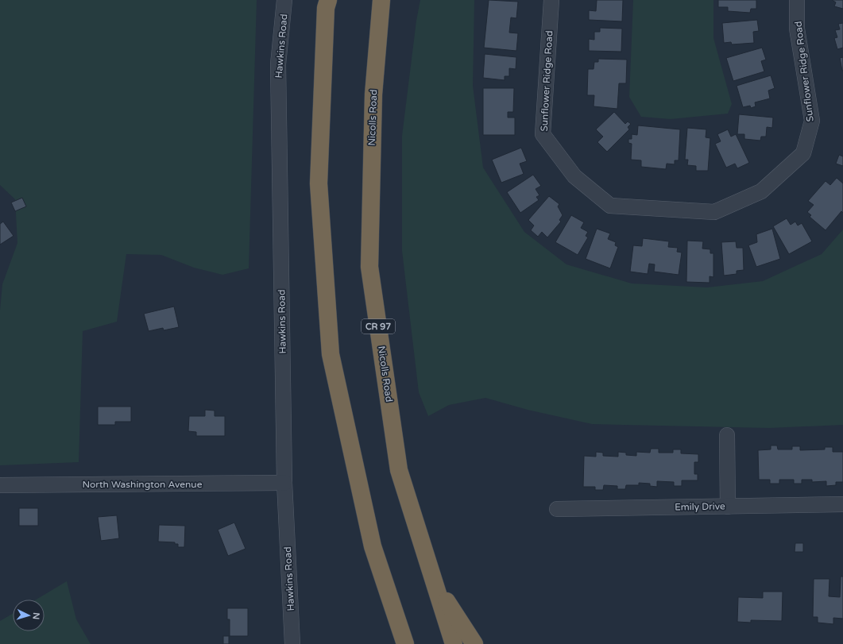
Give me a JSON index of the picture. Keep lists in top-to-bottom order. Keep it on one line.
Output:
{"streets":{"highway":["Nicolls Road","CR 97"],"street":["Hawkins Road","Sunflower Ridge Road","North Washington Avenue","Emily Drive"]},"crossings":[["Hawkins Road","North Washington Avenue"]],"north":"right"}
